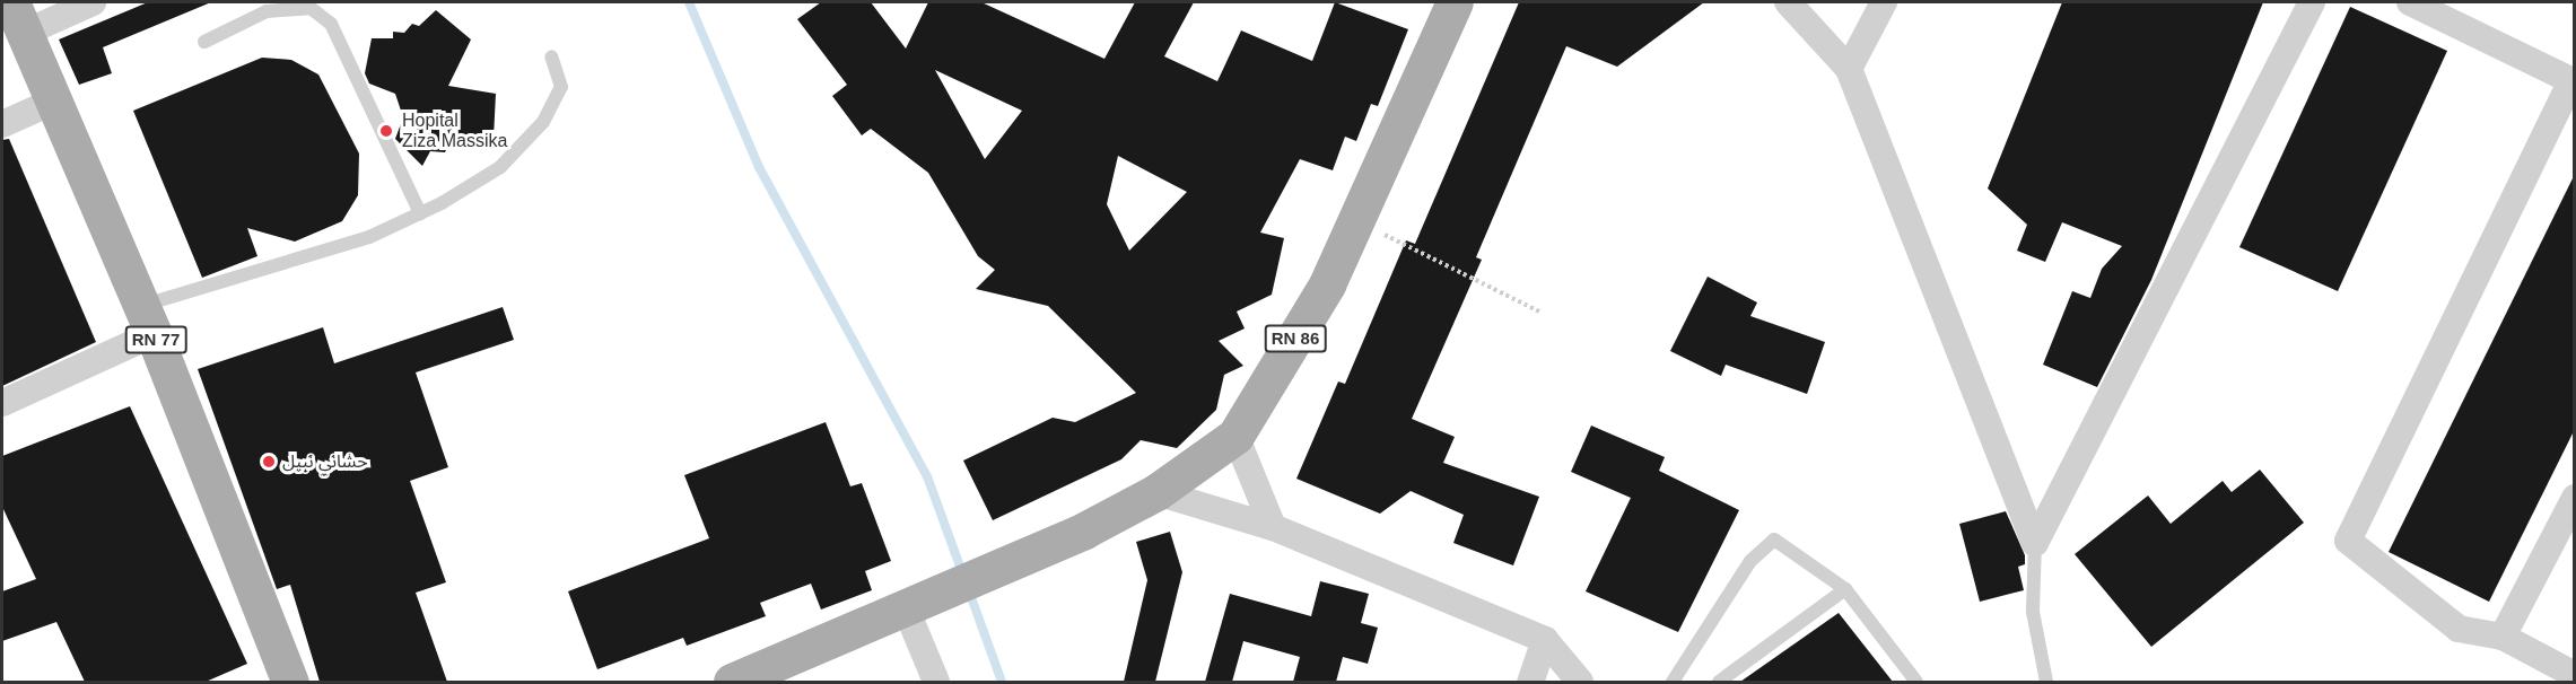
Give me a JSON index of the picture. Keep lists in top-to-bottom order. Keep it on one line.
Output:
{"streets":{"main road":["RN 86","RN 77"]},"places":["Hopital Ziza Massika","حشاني نبيل"]}
